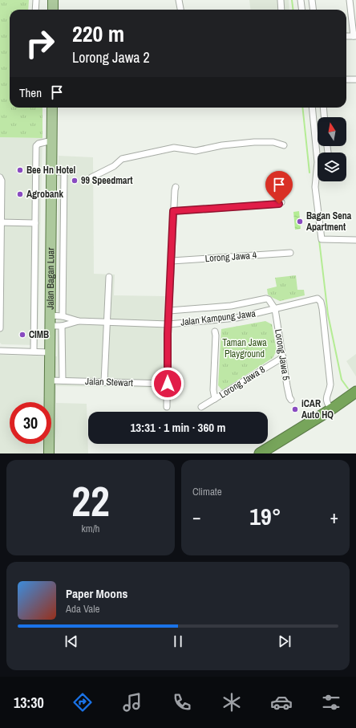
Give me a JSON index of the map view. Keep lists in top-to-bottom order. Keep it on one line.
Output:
{"streets":{"main road":["Jalan Bagan Luar"],"street":["Lorong Jawa 4","Jalan Kampung Jawa","Lorong Jawa 5","Jalan Stewart","Lorong Jawa 8"]},"crossings":[["Jalan Bagan Luar","Jalan Kampung Jawa"],["Jalan Bagan Luar","Jalan Stewart"],["Jalan Kampung Jawa","Lorong Jawa 5"],["Lorong Jawa 5","Lorong Jawa 8"]],"parks":["Taman Jawa Playground"],"places":["Bee Hn Hotel","99 Speedmart","Agrobank","Bagan Sena Apartment","CIMB","iCAR Auto HQ"],"north":"top","page":{"turn":["220 m","Lorong Jawa 2"],"then":"Then","limit":"30","trip":"13:31 · 1 min · 360 m","tile":[["22","km/h"],"Climate"],"heat":["−","19°","+"],"song":["Paper Moons","Ada Vale"],"tabs":"13:30"}}
